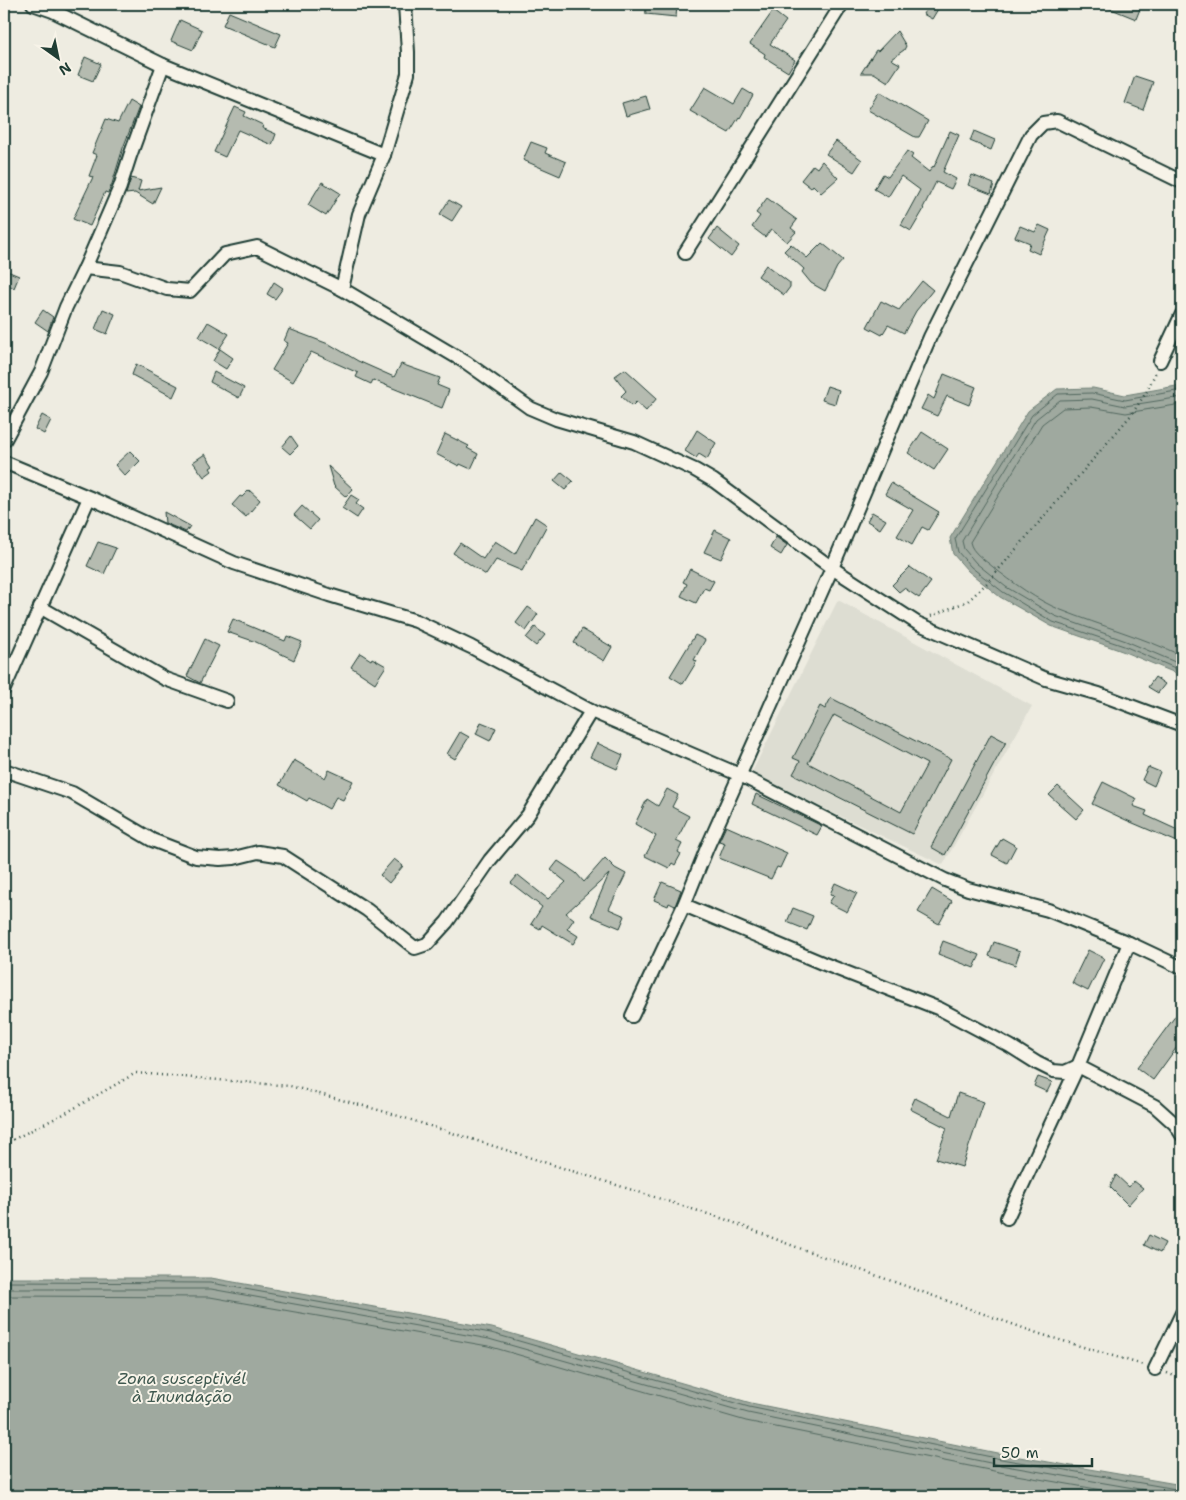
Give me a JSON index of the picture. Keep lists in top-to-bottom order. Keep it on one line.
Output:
{"water":["Zona susceptivél à Inundação"],"scale_bar":"50 m","north":"bottom right"}
